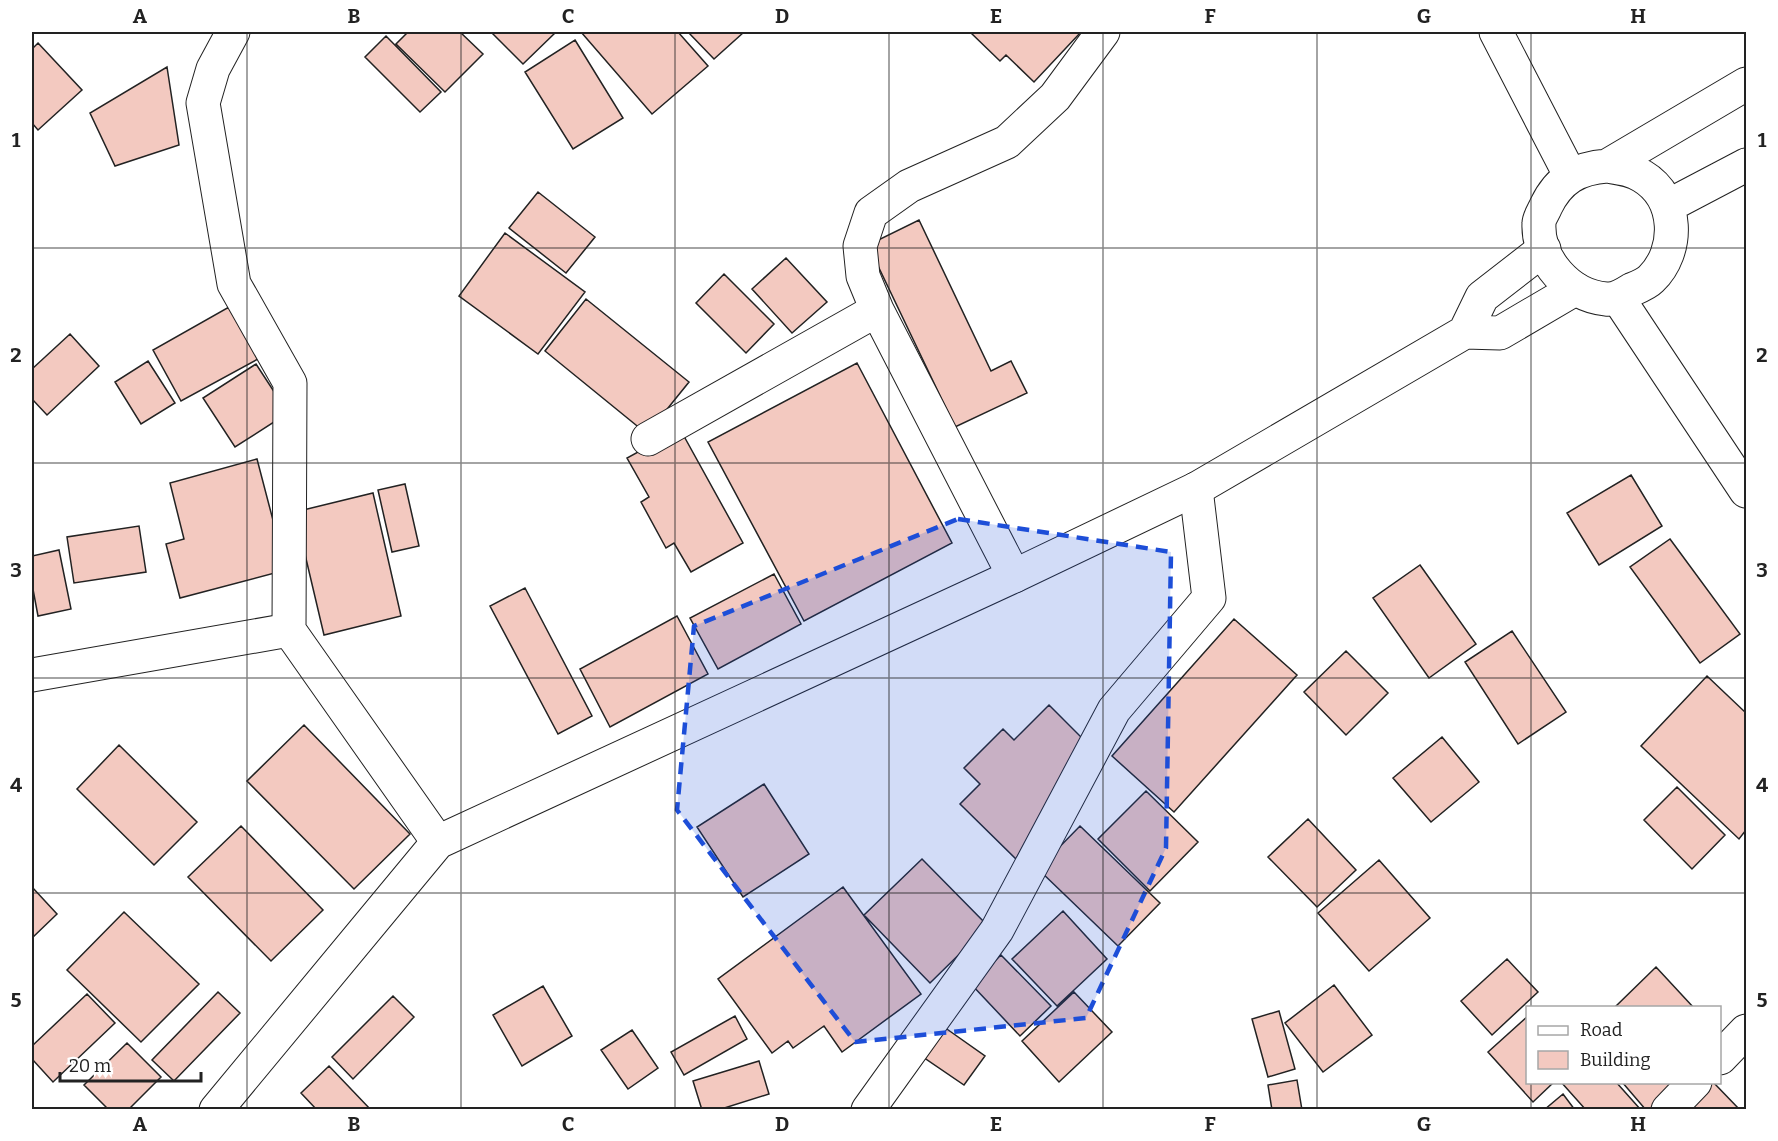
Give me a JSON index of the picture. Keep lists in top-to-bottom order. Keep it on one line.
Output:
{"legend":["Road","Building"],"scale_bar":"20 m","grid":{"columns":["A","B","C","D","E","F","G","H"],"rows":["1","2","3","4","5"]}}
